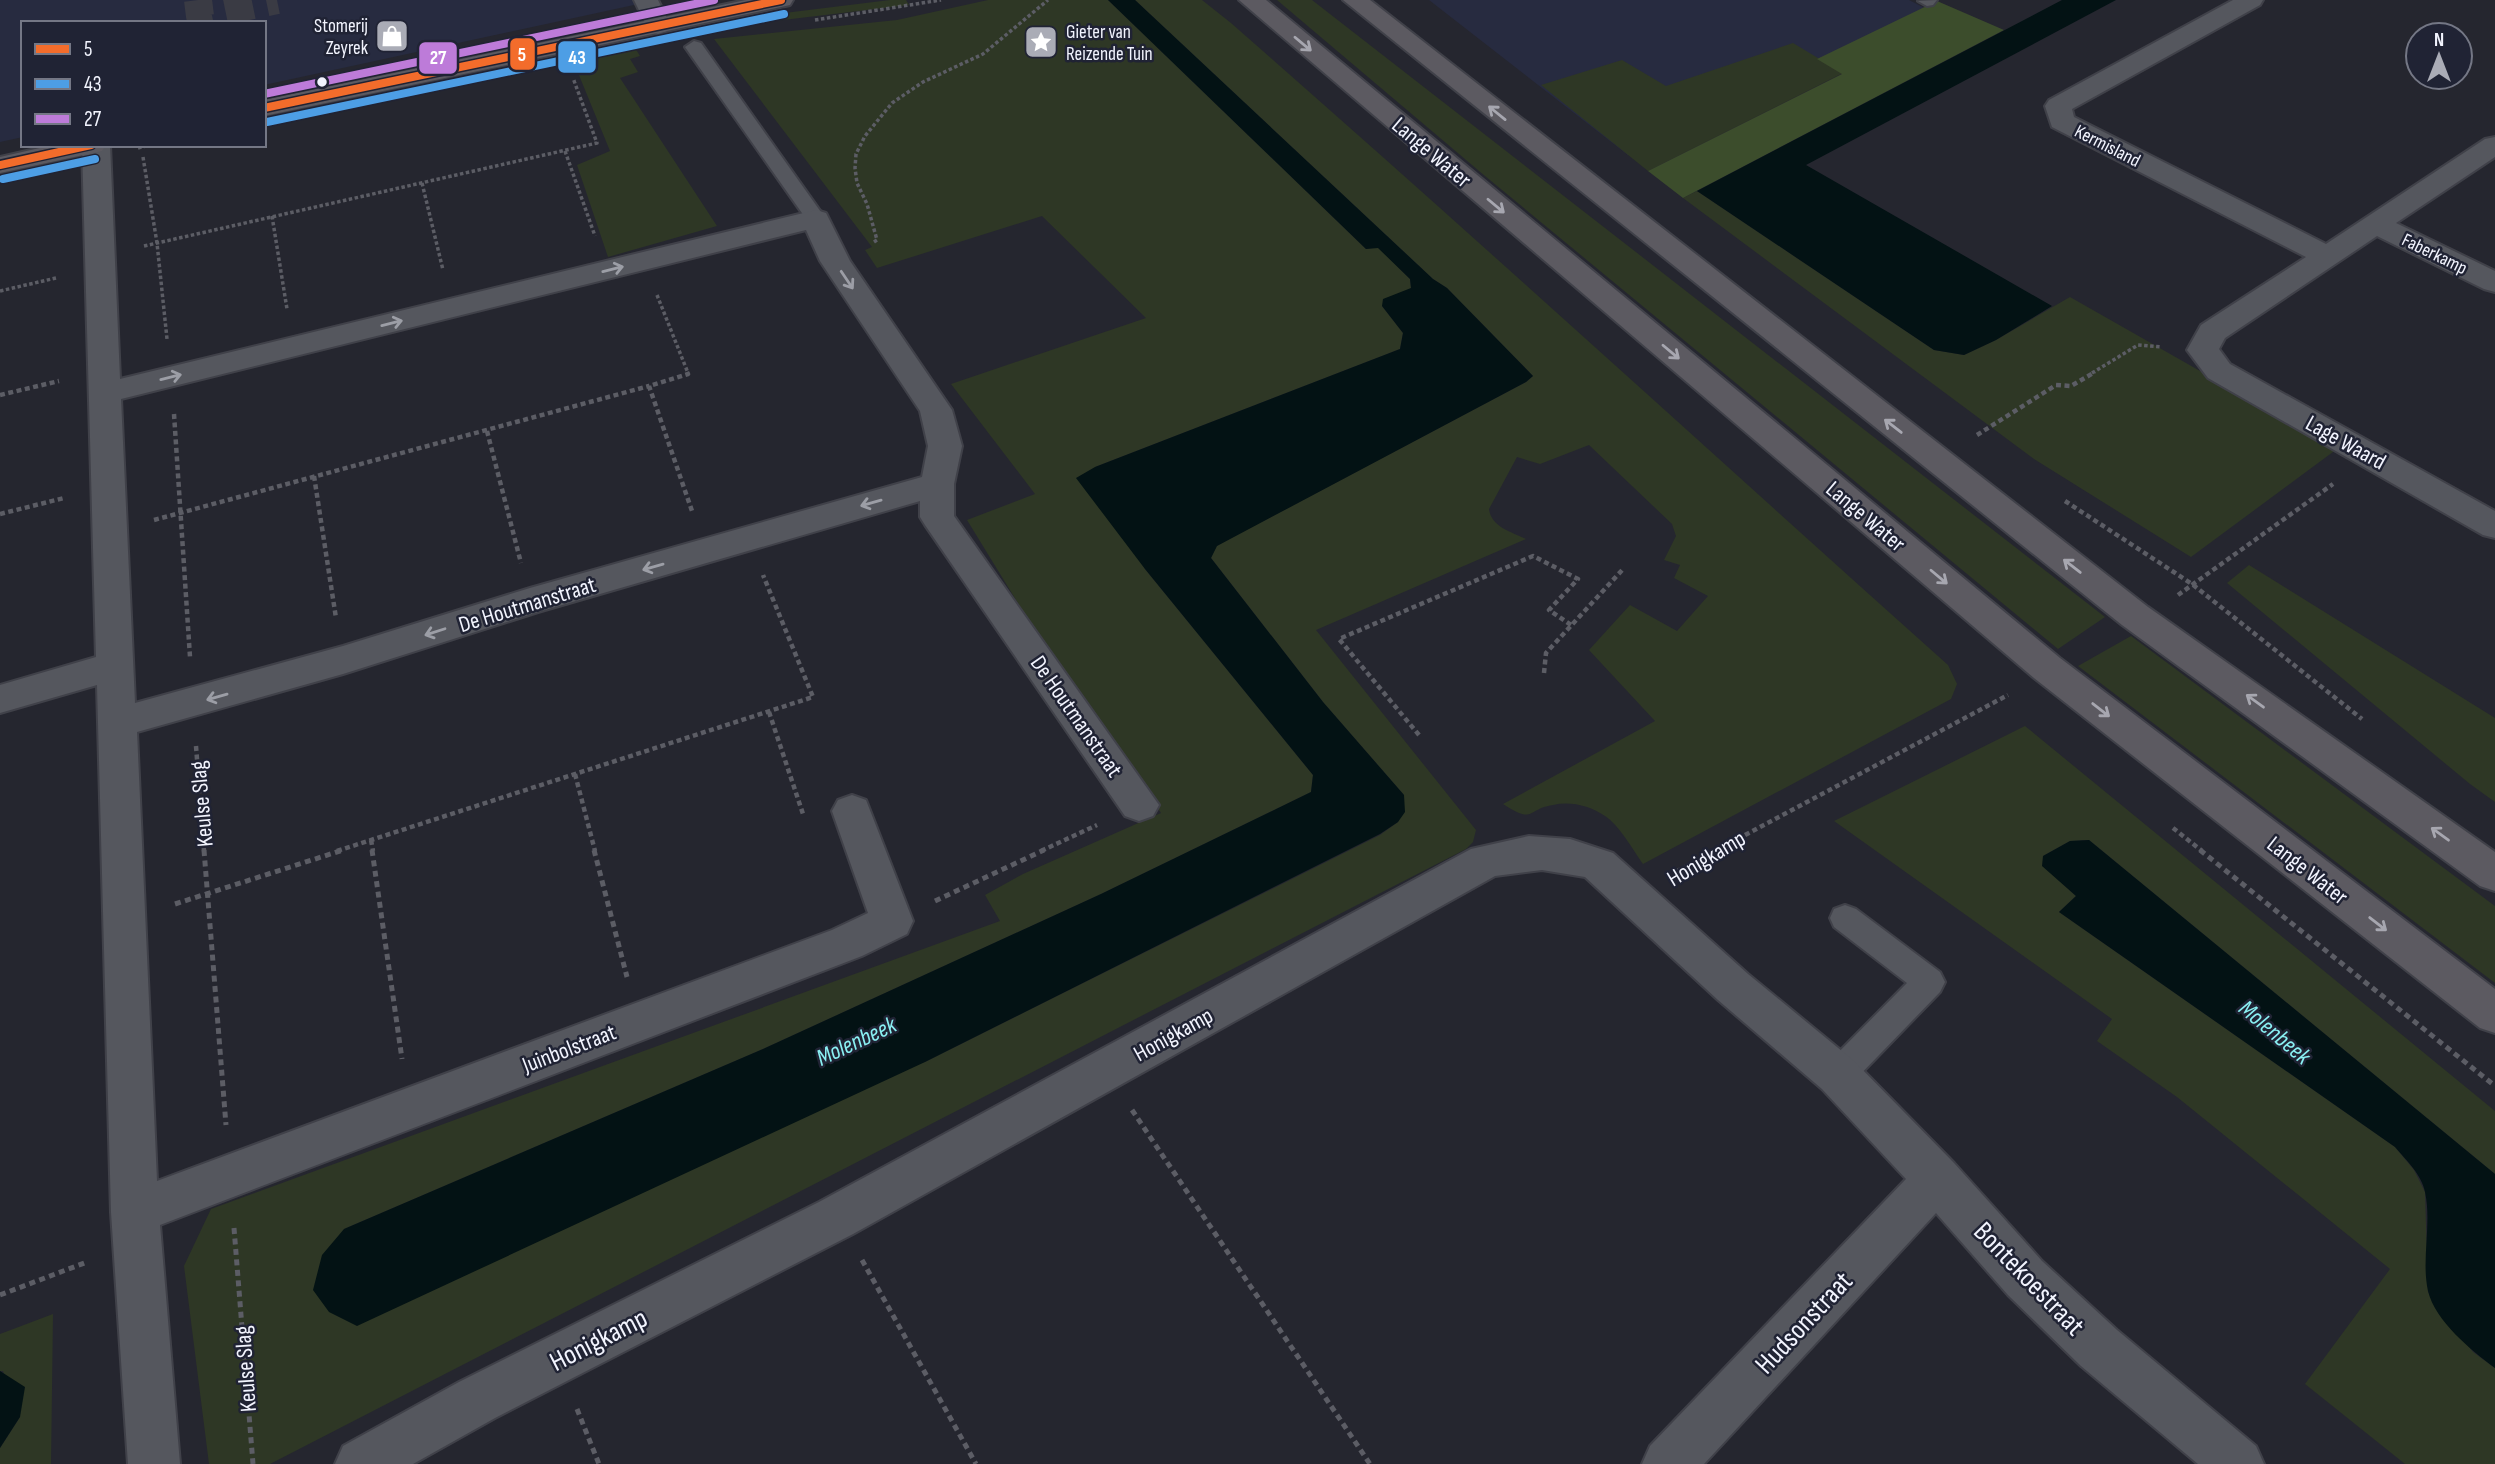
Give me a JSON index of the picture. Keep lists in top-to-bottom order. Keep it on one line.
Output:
{"streets":{"main road":["Lange Water"],"street":["Kermisland","Faberkamp","Lage Waard","De Houtmanstraat","Honigkamp","Juinbolstraat","Bontekoestraat","Hudsonstraat"],"path":["Keulse Slag"]},"crossings":[["Lange Water","Honigkamp"],["De Houtmanstraat","Keulse Slag"],["Keulse Slag","Juinbolstraat"],["Honigkamp","Bontekoestraat"],["Bontekoestraat","Hudsonstraat"]],"water":["Molenbeek"],"places":{"shop":["Stomerij Zeyrek"],"place":["Gieter van Reizende Tuin"]},"lines":["transit line 5","transit line 27","transit line 43"],"legend":["5","43","27"],"north":"top"}
